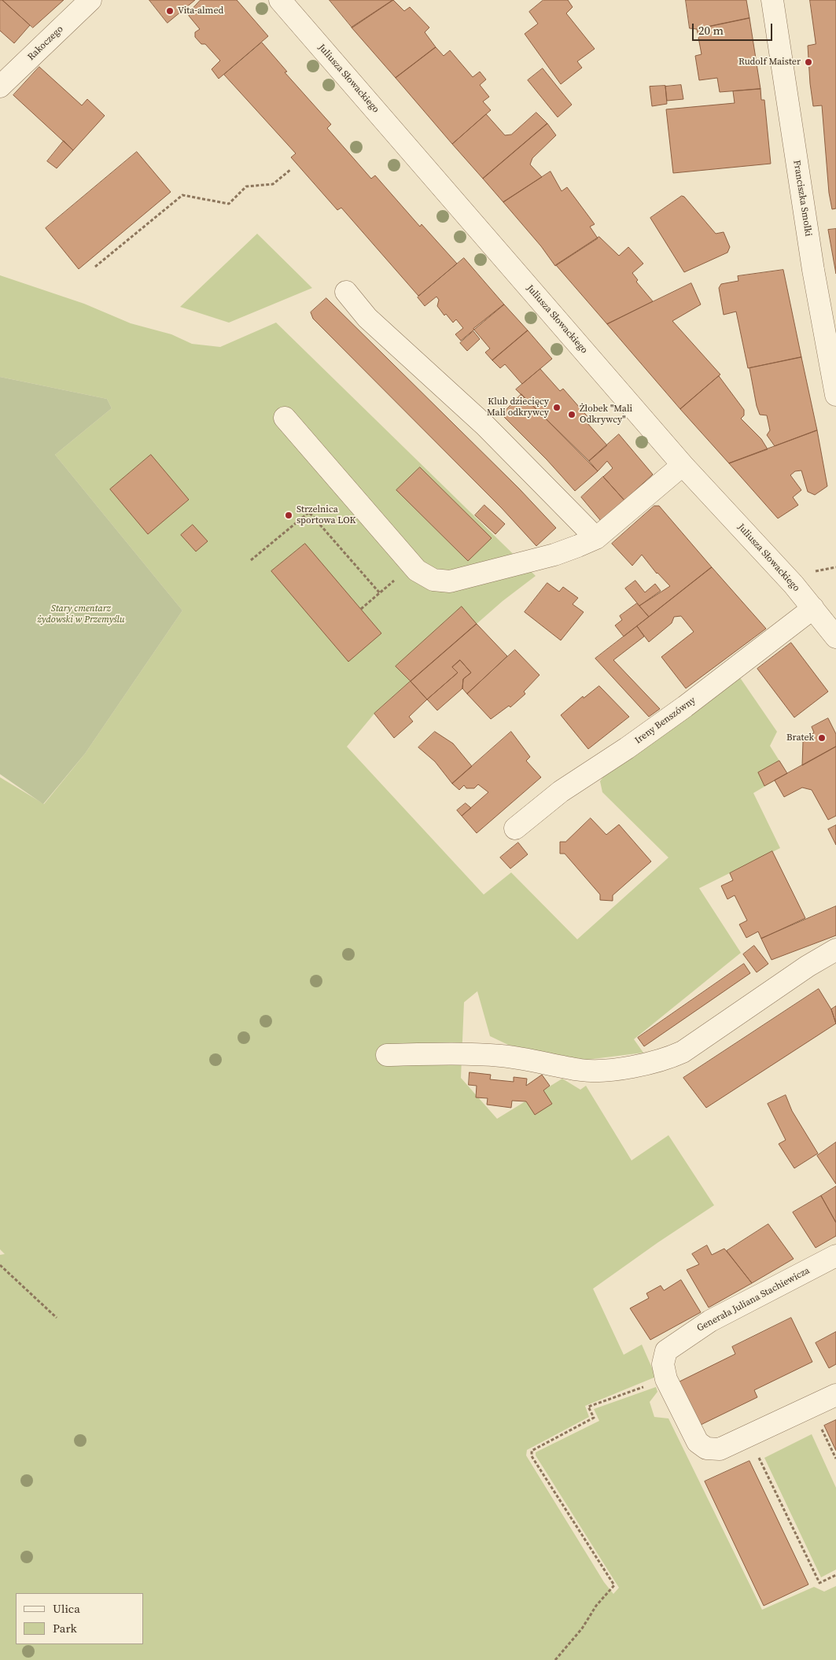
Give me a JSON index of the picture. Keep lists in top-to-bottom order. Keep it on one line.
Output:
{"streets":{"street":["Rakoczego","Juliusza Słowackiego","Franciszka Smolki","Ireny Benszówny","Generała Juliana Stachiewicza"]},"crossings":[["Juliusza Słowackiego","Ireny Benszówny"]],"parks":["Stary cmentarz żydowski w Przemyślu"],"places":["Vita-almed","Rudolf Maister","Klub dziecięcy Mali odkrywcy","Żłobek \"Mali Odkrywcy\"","Strzelnica sportowa LOK","Bratek"],"legend":["Ulica","Park"],"scale_bar":"20 m"}
